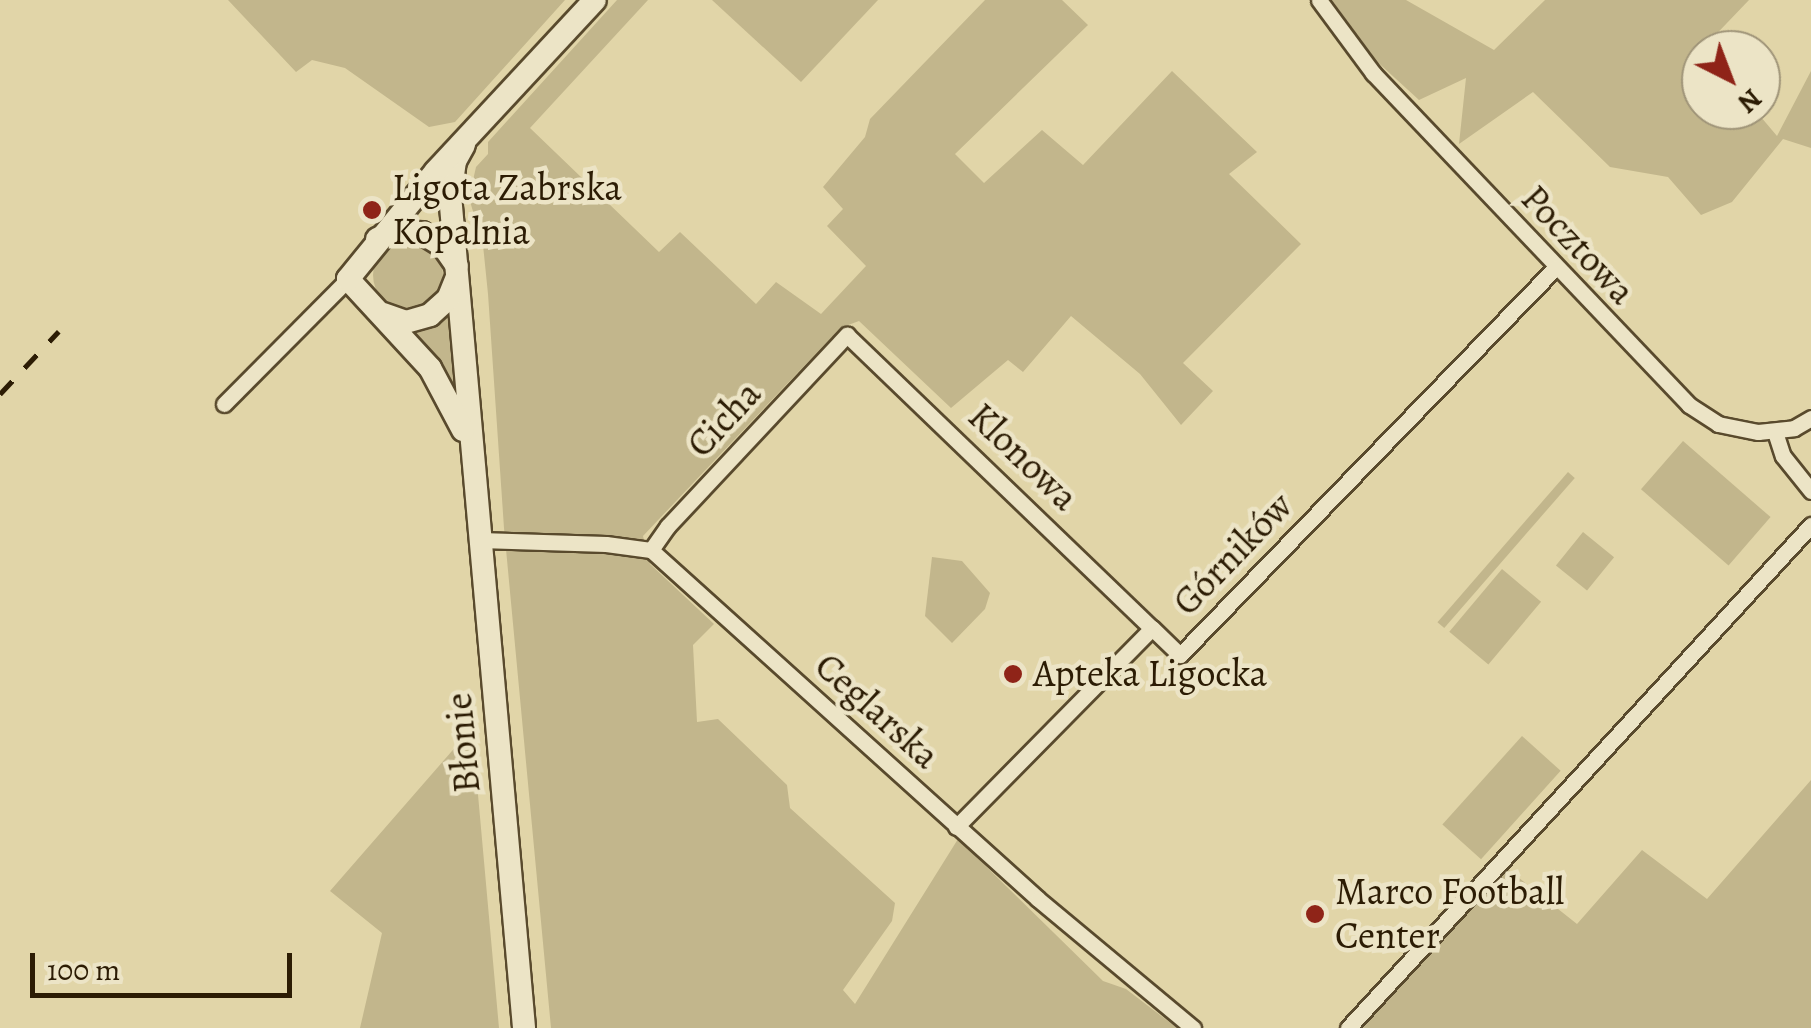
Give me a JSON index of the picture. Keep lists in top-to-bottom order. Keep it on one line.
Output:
{"streets":{"street":["Pocztowa","Cicha","Klonowa","Górników","Ceglarska","Błonie"]},"crossings":[["Pocztowa","Górników"],["Cicha","Klonowa"],["Cicha","Ceglarska"],["Klonowa","Górników"],["Górników","Ceglarska"]],"places":["Ligota Zabrska Kopalnia","Apteka Ligocka","Marco Football Center"],"scale_bar":"100 m","north":"bottom right"}
